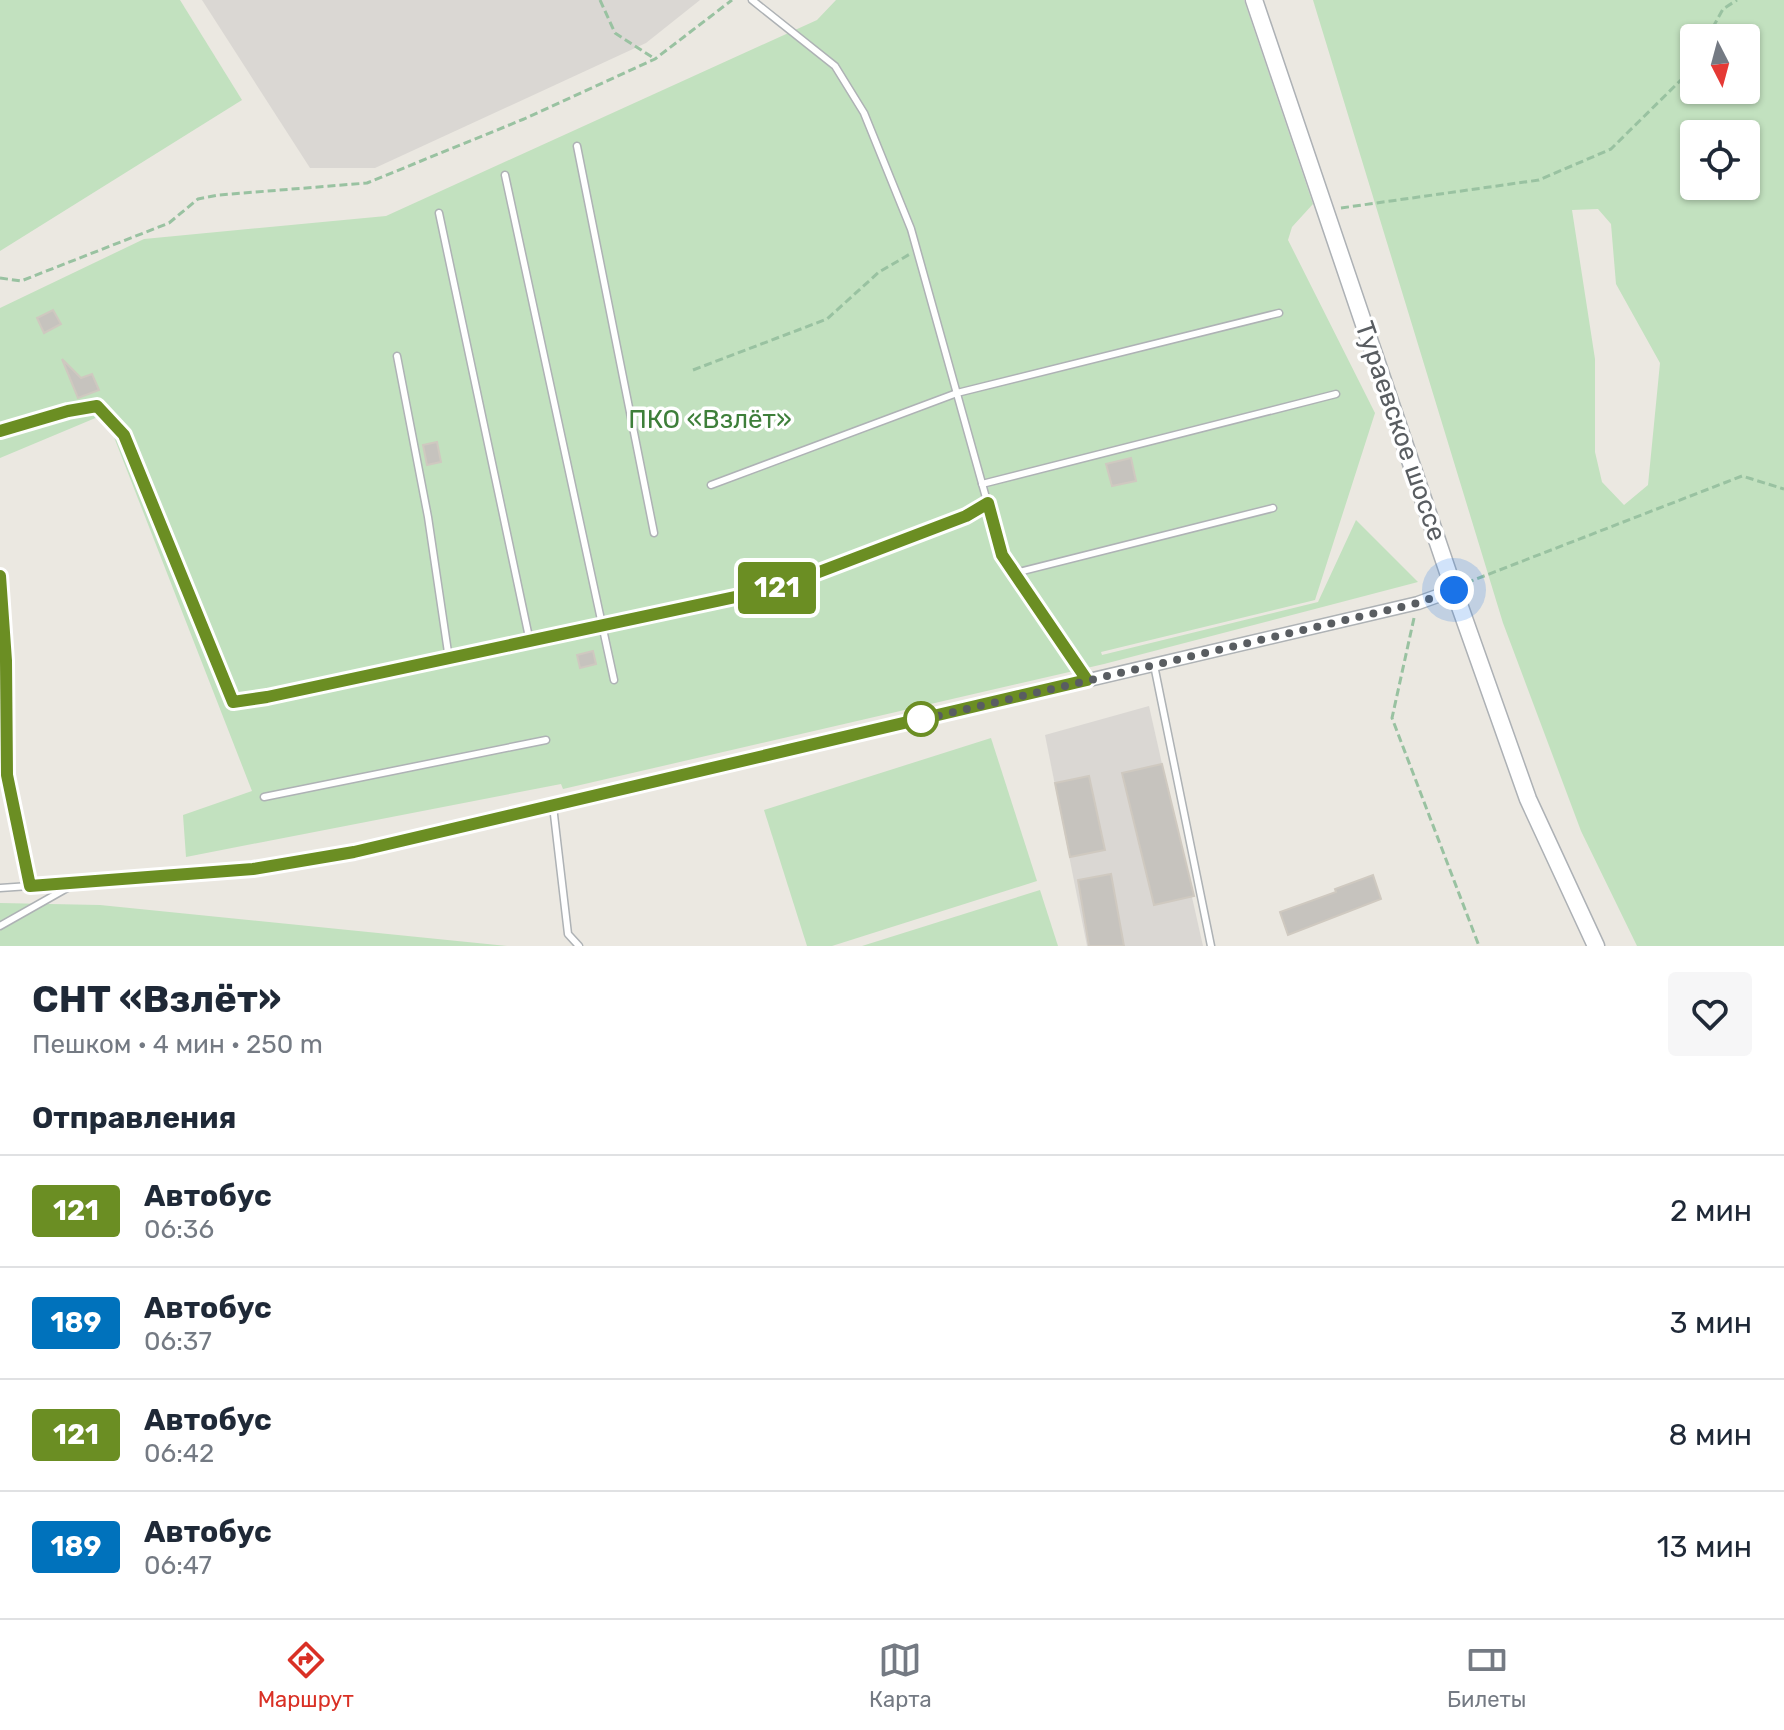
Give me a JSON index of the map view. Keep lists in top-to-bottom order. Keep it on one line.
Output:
{"streets":{"main road":["Тураевское шоссе"]},"parks":["ПКО «Взлёт»"],"lines":["bus line 121"],"north":"bottom","page":{"on_map":"121","heading":[["СНТ «Взлёт»","Пешком · 4 мин · 250 m"],"Отправления"],"list":[{"mark":"121","name":"Автобус","note":"06:36","value":"2 мин"},{"mark":"189","name":"Автобус","note":"06:37","value":"3 мин"},{"mark":"121","name":"Автобус","note":"06:42","value":"8 мин"},{"mark":"189","name":"Автобус","note":"06:47","value":"13 мин"}],"tabs":["Маршрут","Карта","Билеты"]}}
